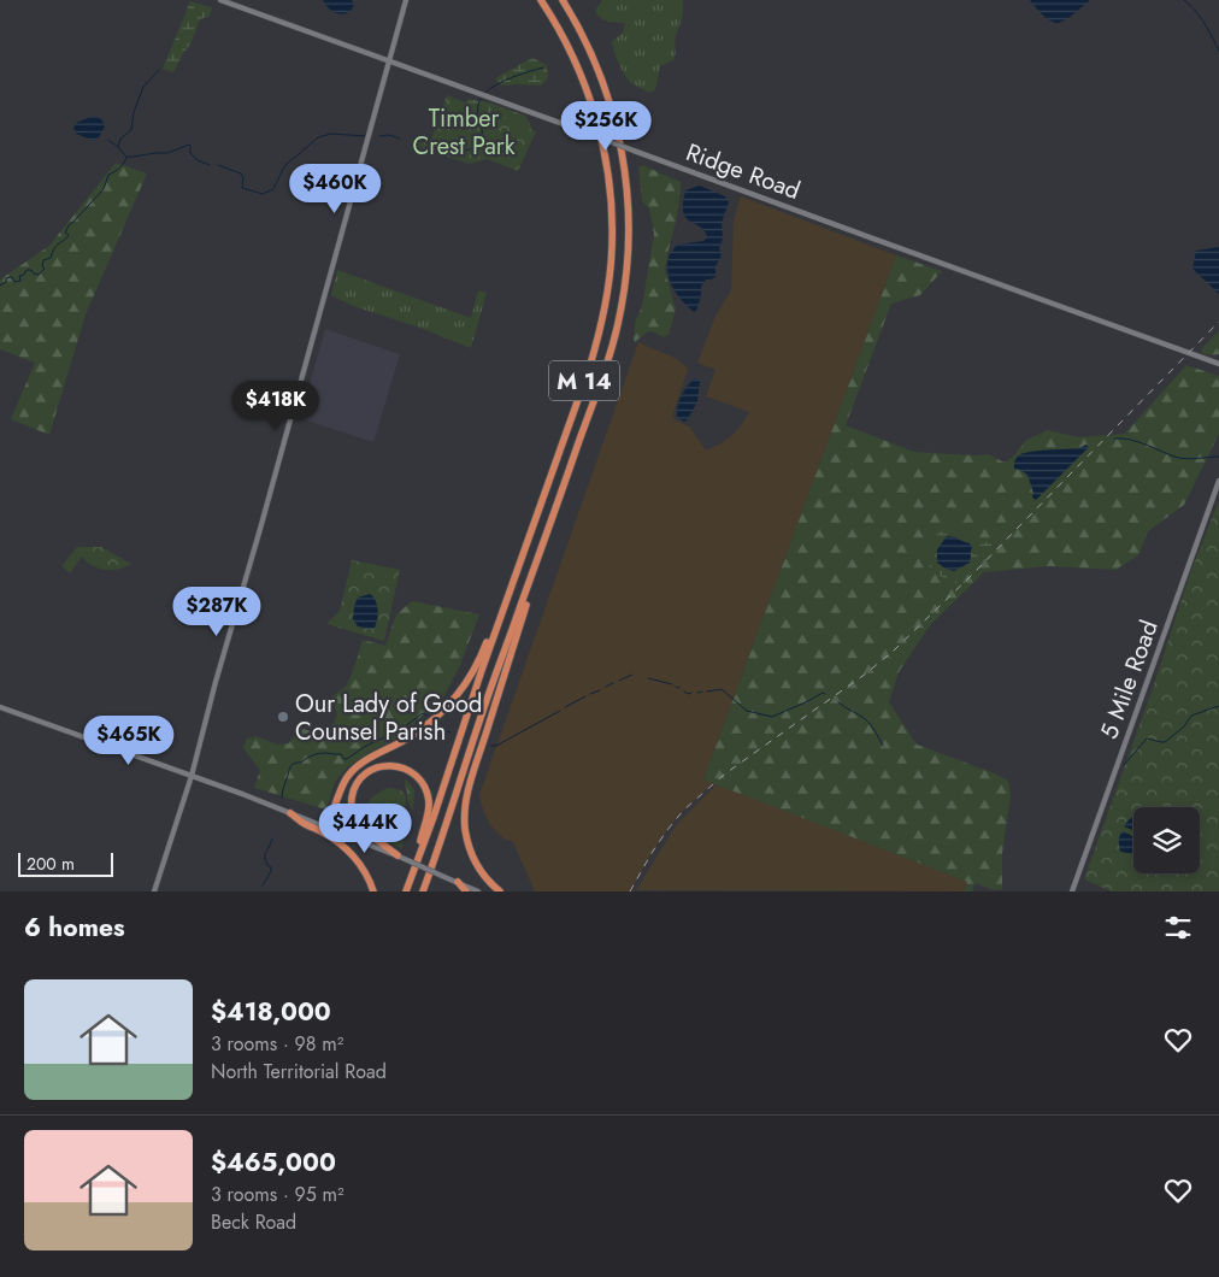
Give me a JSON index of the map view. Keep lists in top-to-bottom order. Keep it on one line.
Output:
{"streets":{"highway":["M 14"],"street":["Ridge Road","5 Mile Road"]},"parks":["Timber Crest Park"],"places":["Our Lady of Good Counsel Parish"],"scale_bar":"200 m","page":{"price":["$256K","$460K","$418K","$287K","$465K","$444K"],"scale":"200 m","heading":"6 homes","list":[{"name":"$418,000","note":"3 rooms · 98 m² · North Territorial Road"},{"name":"$465,000","note":"3 rooms · 95 m² · Beck Road"}]}}
